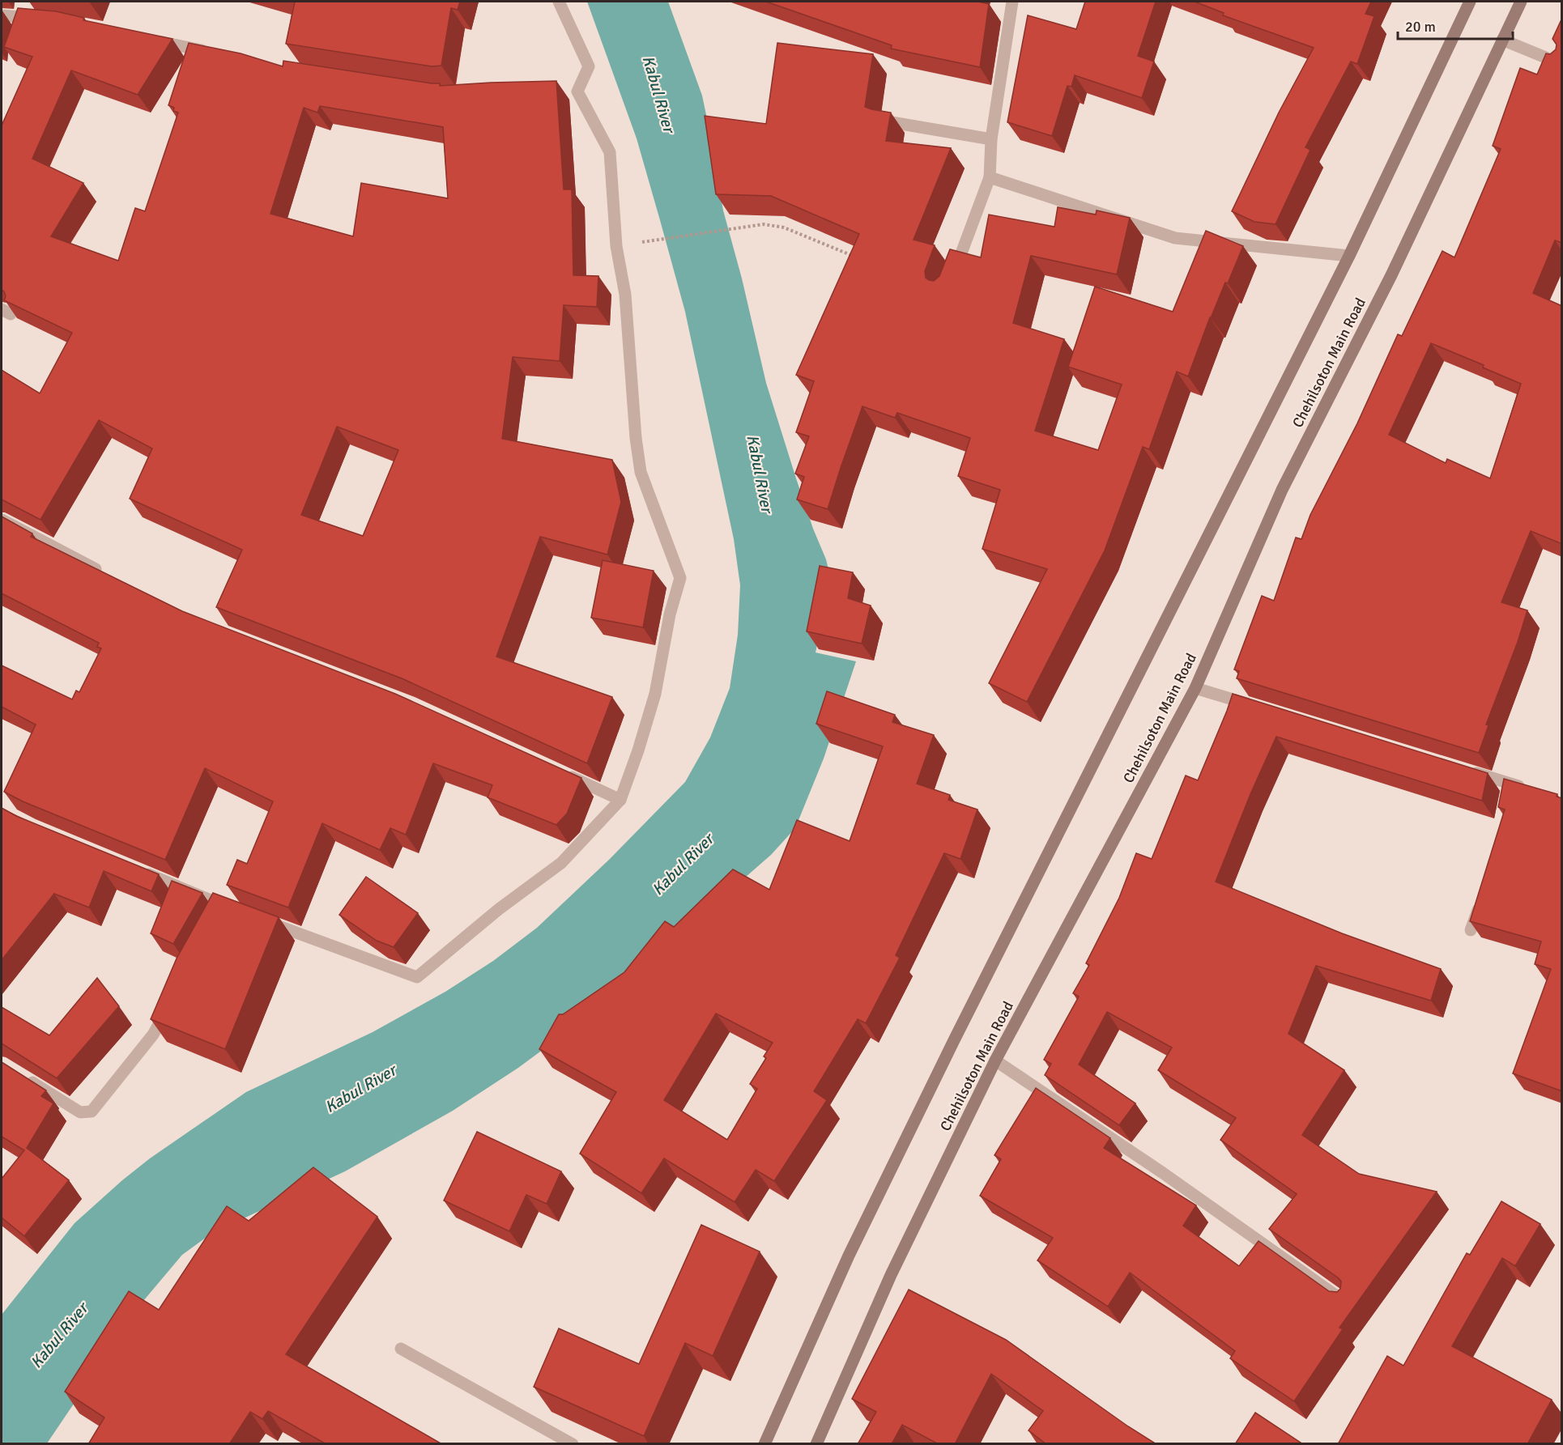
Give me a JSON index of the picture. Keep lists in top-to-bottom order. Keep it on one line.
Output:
{"streets":{"main road":["Chehilsoton Main Road"]},"water":["Kabul River"],"scale_bar":"20 m"}
